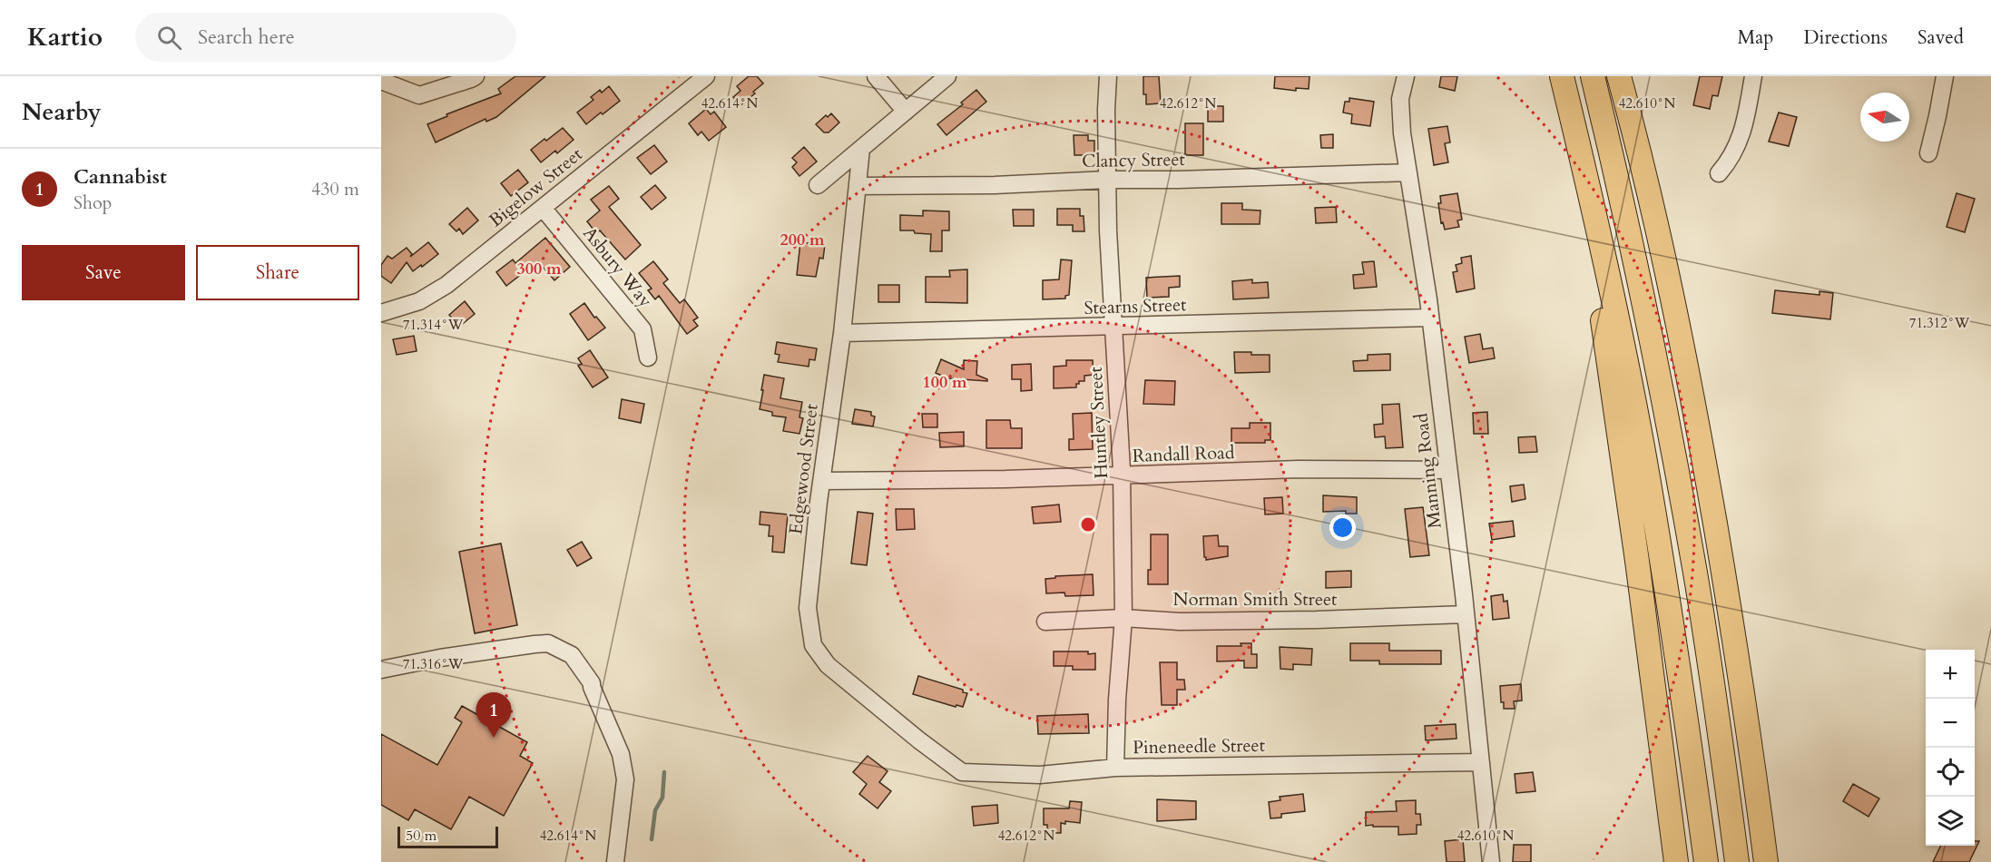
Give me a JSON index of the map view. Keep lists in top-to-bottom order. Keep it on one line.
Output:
{"streets":{"street":["Clancy Street","Bigelow Street","Asbury Way","Stearns Street","Huntley Street","Randall Road","Edgewood Street","Manning Road","Norman Smith Street","Pineneedle Street"]},"crossings":[["Clancy Street","Huntley Street"],["Clancy Street","Edgewood Street"],["Clancy Street","Manning Road"],["Bigelow Street","Asbury Way"],["Stearns Street","Huntley Street"],["Stearns Street","Edgewood Street"],["Stearns Street","Manning Road"],["Huntley Street","Randall Road"],["Huntley Street","Norman Smith Street"],["Huntley Street","Pineneedle Street"],["Randall Road","Edgewood Street"],["Randall Road","Manning Road"],["Edgewood Street","Pineneedle Street"],["Manning Road","Norman Smith Street"],["Manning Road","Pineneedle Street"]],"scale_bar":"50 m","north":"left","page":{"header":"Kartio","search":"Search here","nav":["Map","Directions","Saved"],"heading":"Nearby","list":[{"mark":"1","name":"Cannabist","note":"Shop","value":"430 m"}],"buttons":["Save","Share"],"map_buttons":["+","−"],"pins":"1","scale":"50 m"},"coordinates":["42.614°N","42.612°N","42.610°N","71.312°W","71.314°W","71.316°W"],"rings":["200 m","300 m","100 m"]}
